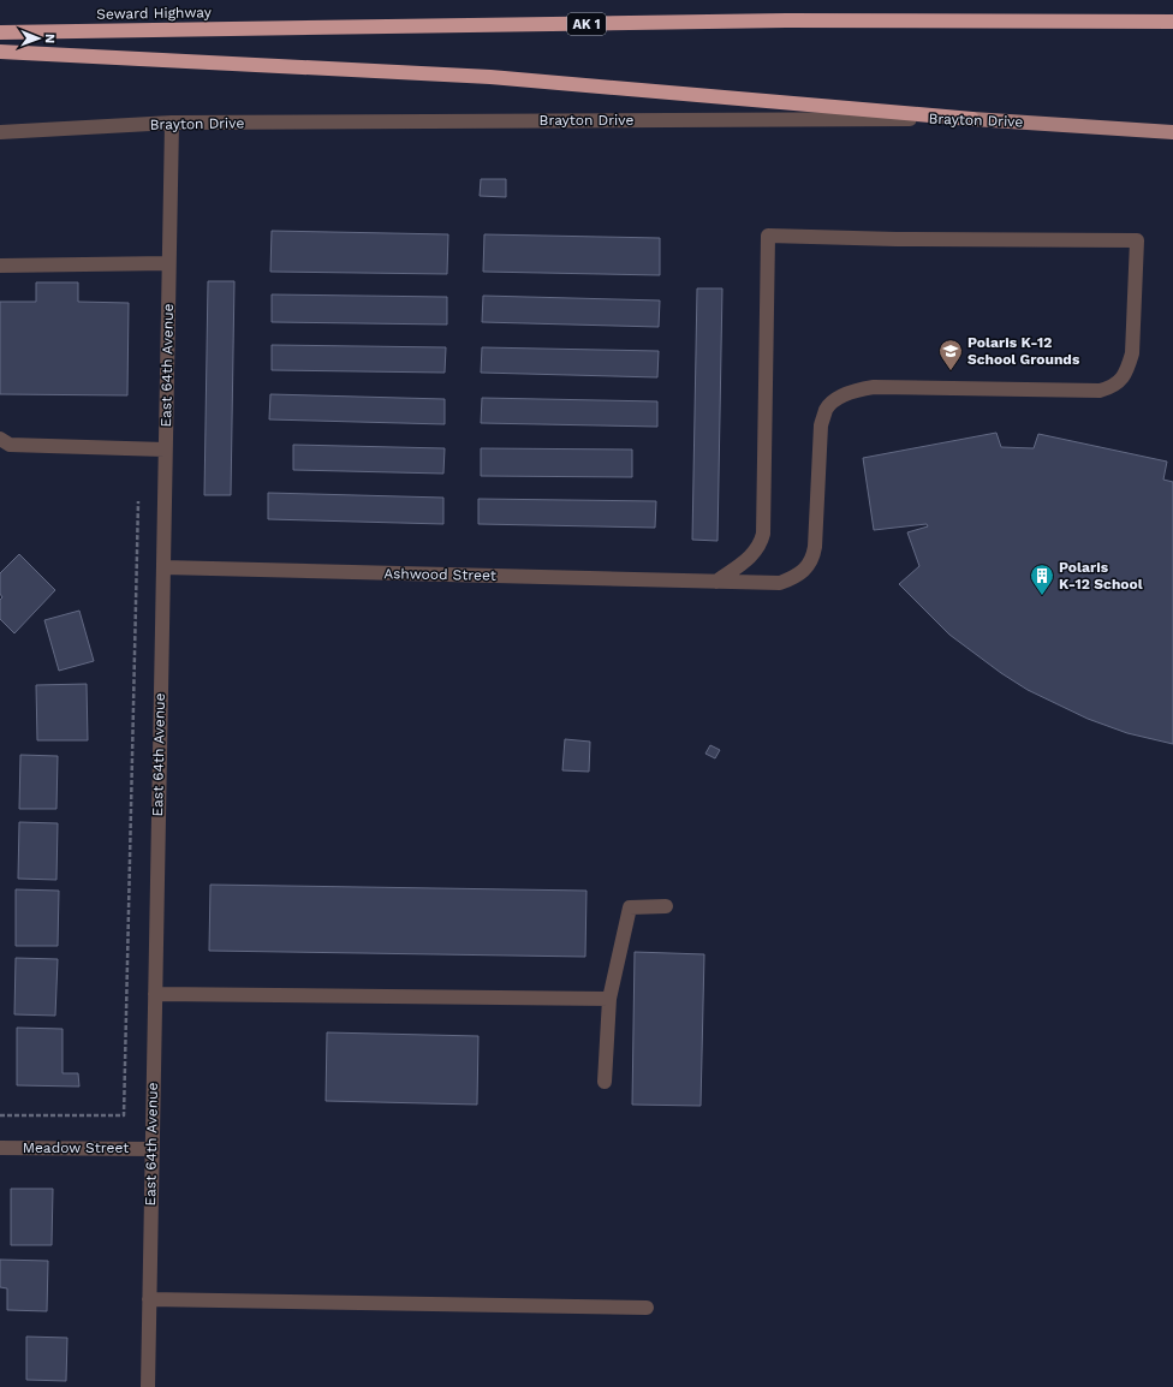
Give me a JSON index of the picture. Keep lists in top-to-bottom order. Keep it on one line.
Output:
{"streets":{"highway":["Seward Highway","AK 1"],"main road":["Brayton Drive"],"street":["East 64th Avenue","Ashwood Street","Meadow Street"]},"crossings":[["Brayton Drive","East 64th Avenue"],["East 64th Avenue","Ashwood Street"],["East 64th Avenue","Meadow Street"]],"places":{"school or university":["Polaris K-12 School Grounds"],"building":["Polaris K-12 School"]},"north":"right"}
